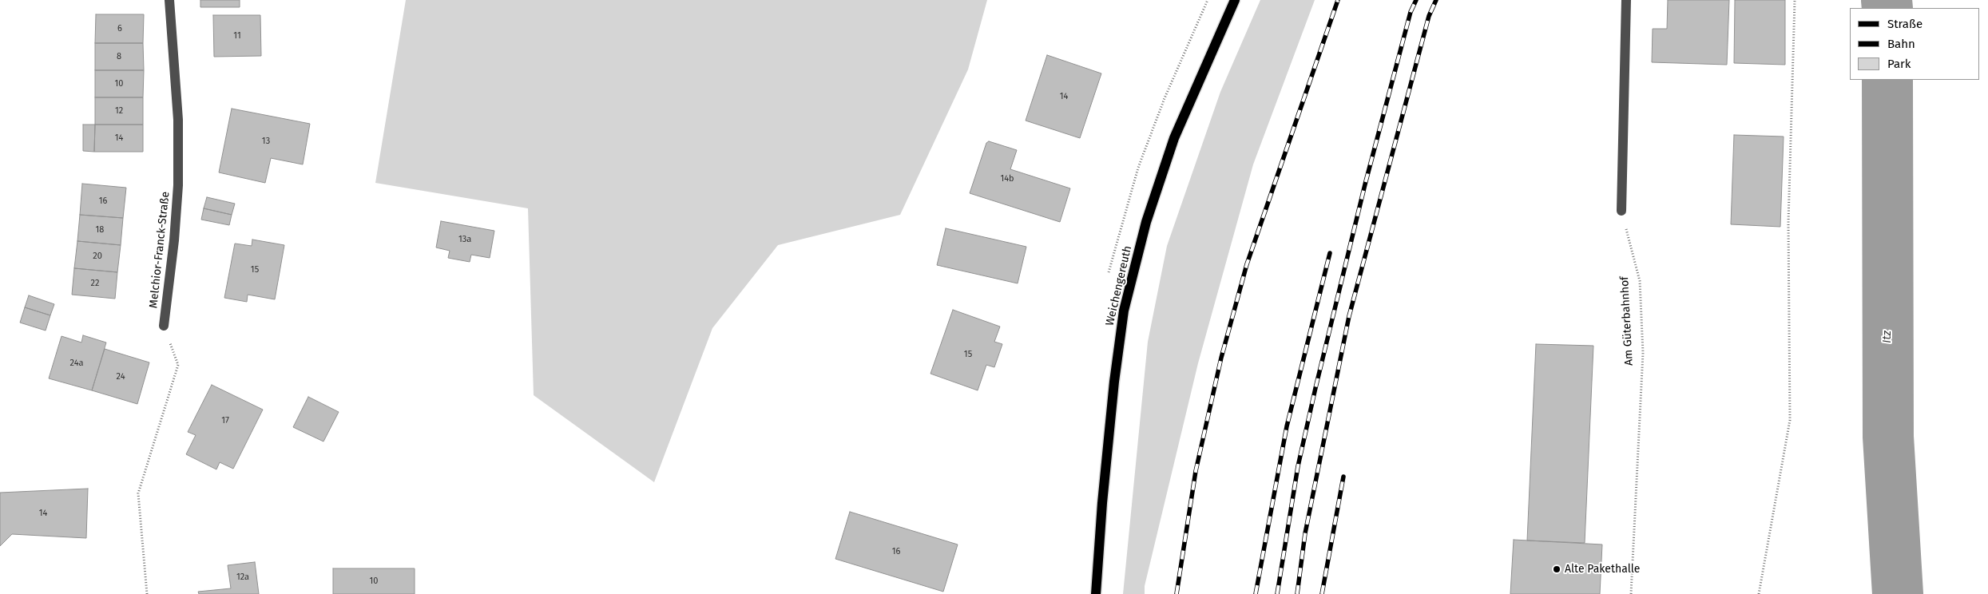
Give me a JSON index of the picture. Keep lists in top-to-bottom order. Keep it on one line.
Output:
{"streets":{"main road":["Weichengereuth"],"street":["Melchior-Franck-Straße"],"path":["Am Güterbahnhof"]},"water":["Itz"],"places":["Alte Pakethalle"],"house_numbers":["6","11","8","10","14","12","14","13","14b","16","18","13a","20","15","22","15","24a","24","17","14","16","12a","10"],"legend":["Straße","Bahn","Park"]}
